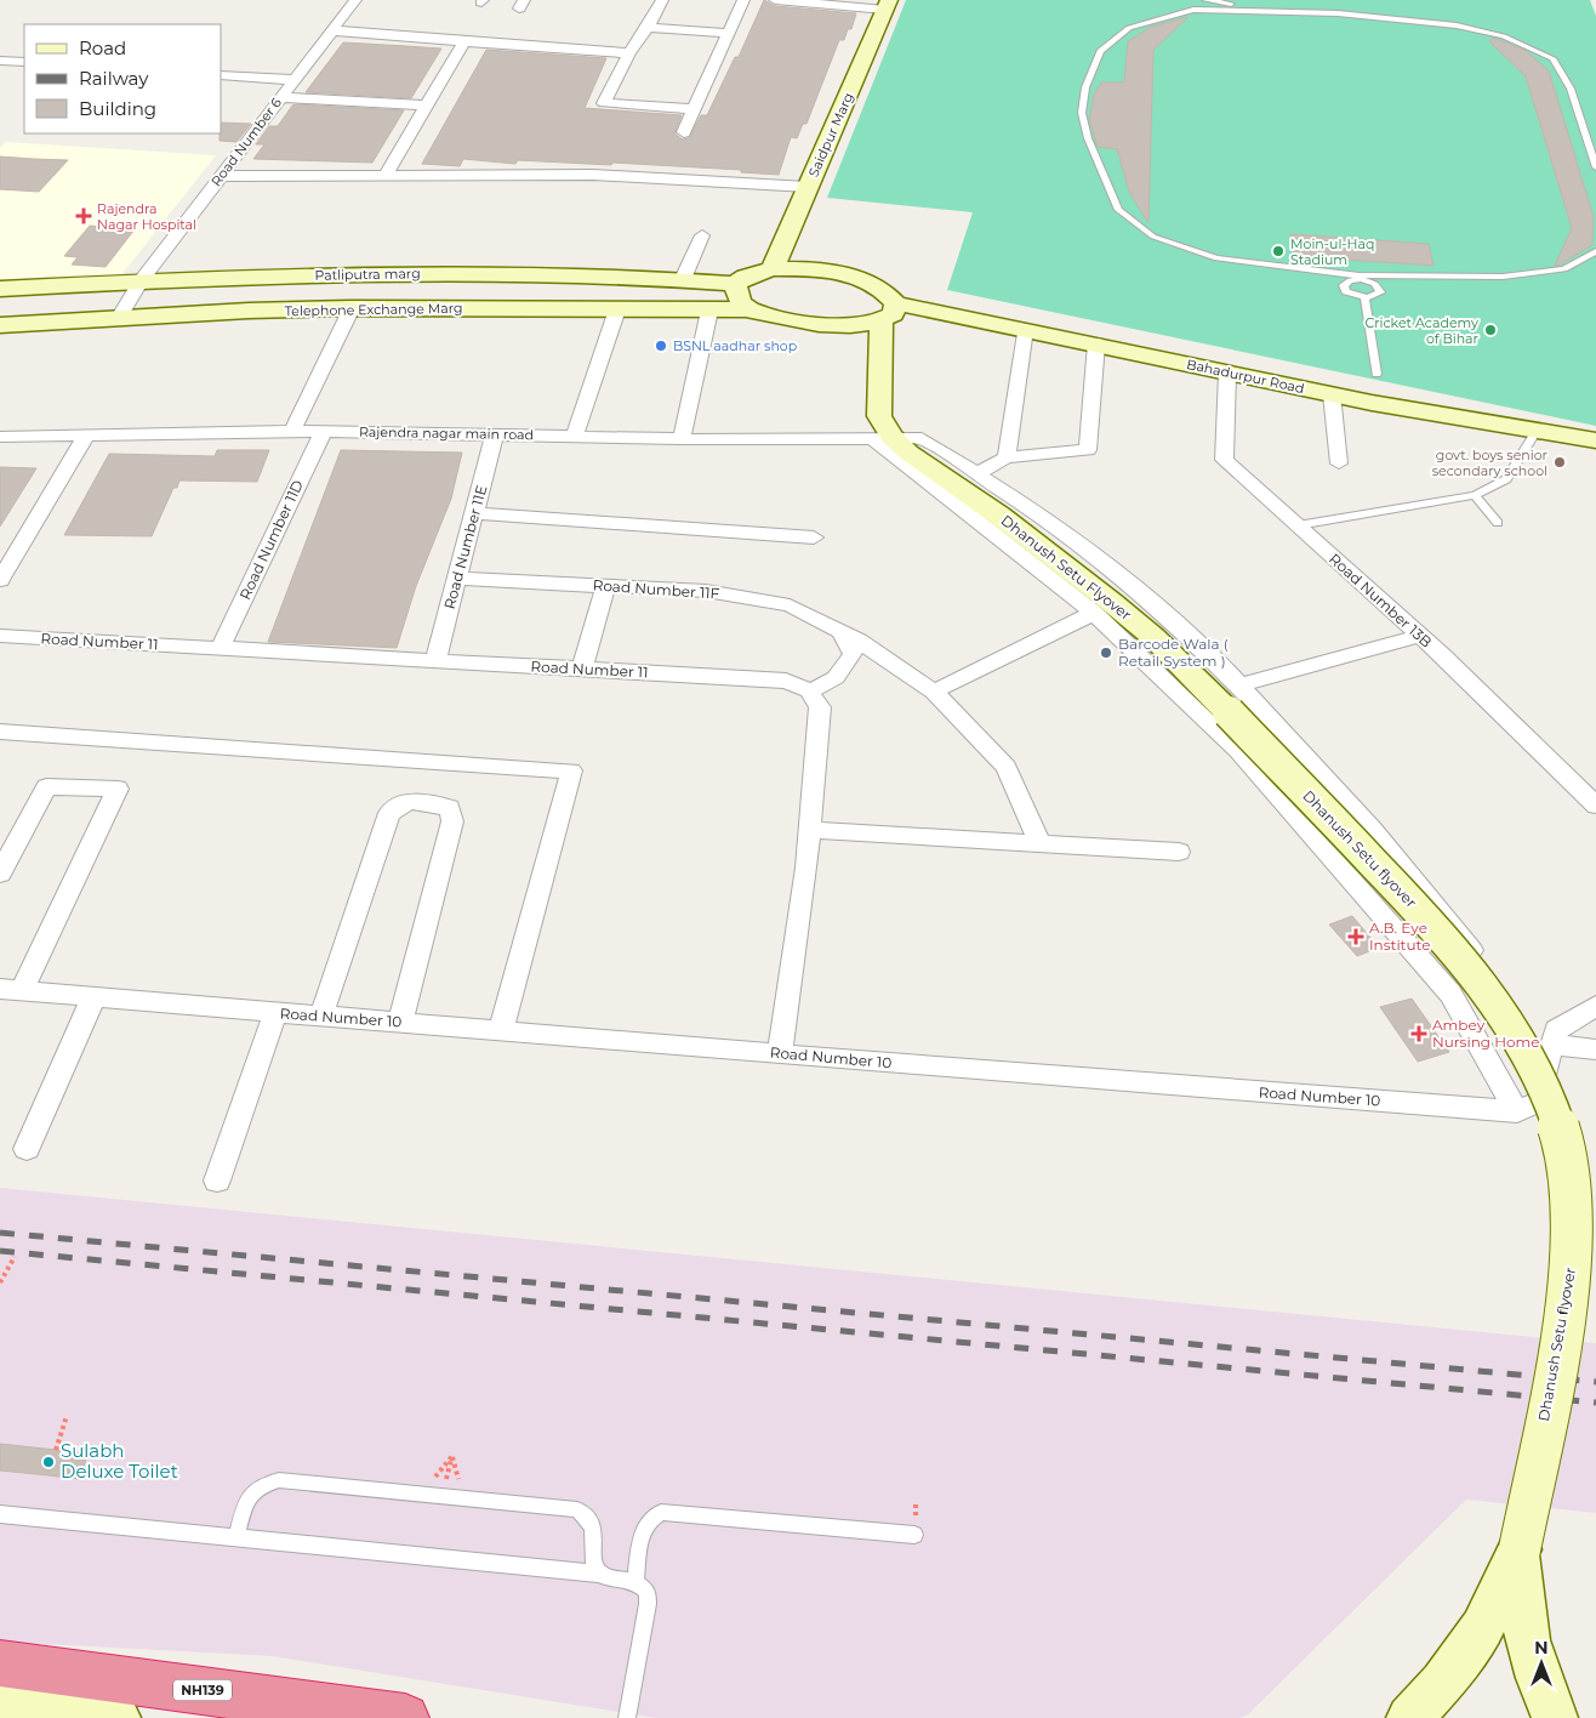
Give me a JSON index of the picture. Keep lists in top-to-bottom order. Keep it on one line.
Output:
{"streets":{"highway":["NH139"],"main road":["Saidpur Marg","Patliputra marg","Telephone Exchange Marg","Bahadurpur Road","Dhanush Setu Flyover","Dhanush Setu flyover"],"street":["Road Number 6","Rajendra nagar main road","Road Number 11D","Road Number 11E","Road Number 11F","Road Number 13B","Road Number 11","Road Number 10"]},"crossings":[["Road Number 6","Patliputra marg"],["Road Number 6","Telephone Exchange Marg"],["Bahadurpur Road","Road Number 13B"],["Rajendra nagar main road","Road Number 11D"],["Rajendra nagar main road","Road Number 11E"],["Rajendra nagar main road","Dhanush Setu Flyover"],["Road Number 11D","Road Number 11"],["Road Number 11E","Road Number 11F"],["Road Number 11E","Road Number 11"],["Dhanush Setu Flyover","Dhanush Setu flyover"]],"places":{"health":["Rajendra Nagar Hospital","A.B. Eye Institute","Ambey Nursing Home"],"other":["Moin-ul-Haq Stadium","Cricket Academy of Bihar","BSNL aadhar shop","govt. boys senior secondary school","Barcode Wala ( Retail System )","Sulabh Deluxe Toilet"]},"legend":["Road","Railway","Building"],"north":"top"}
